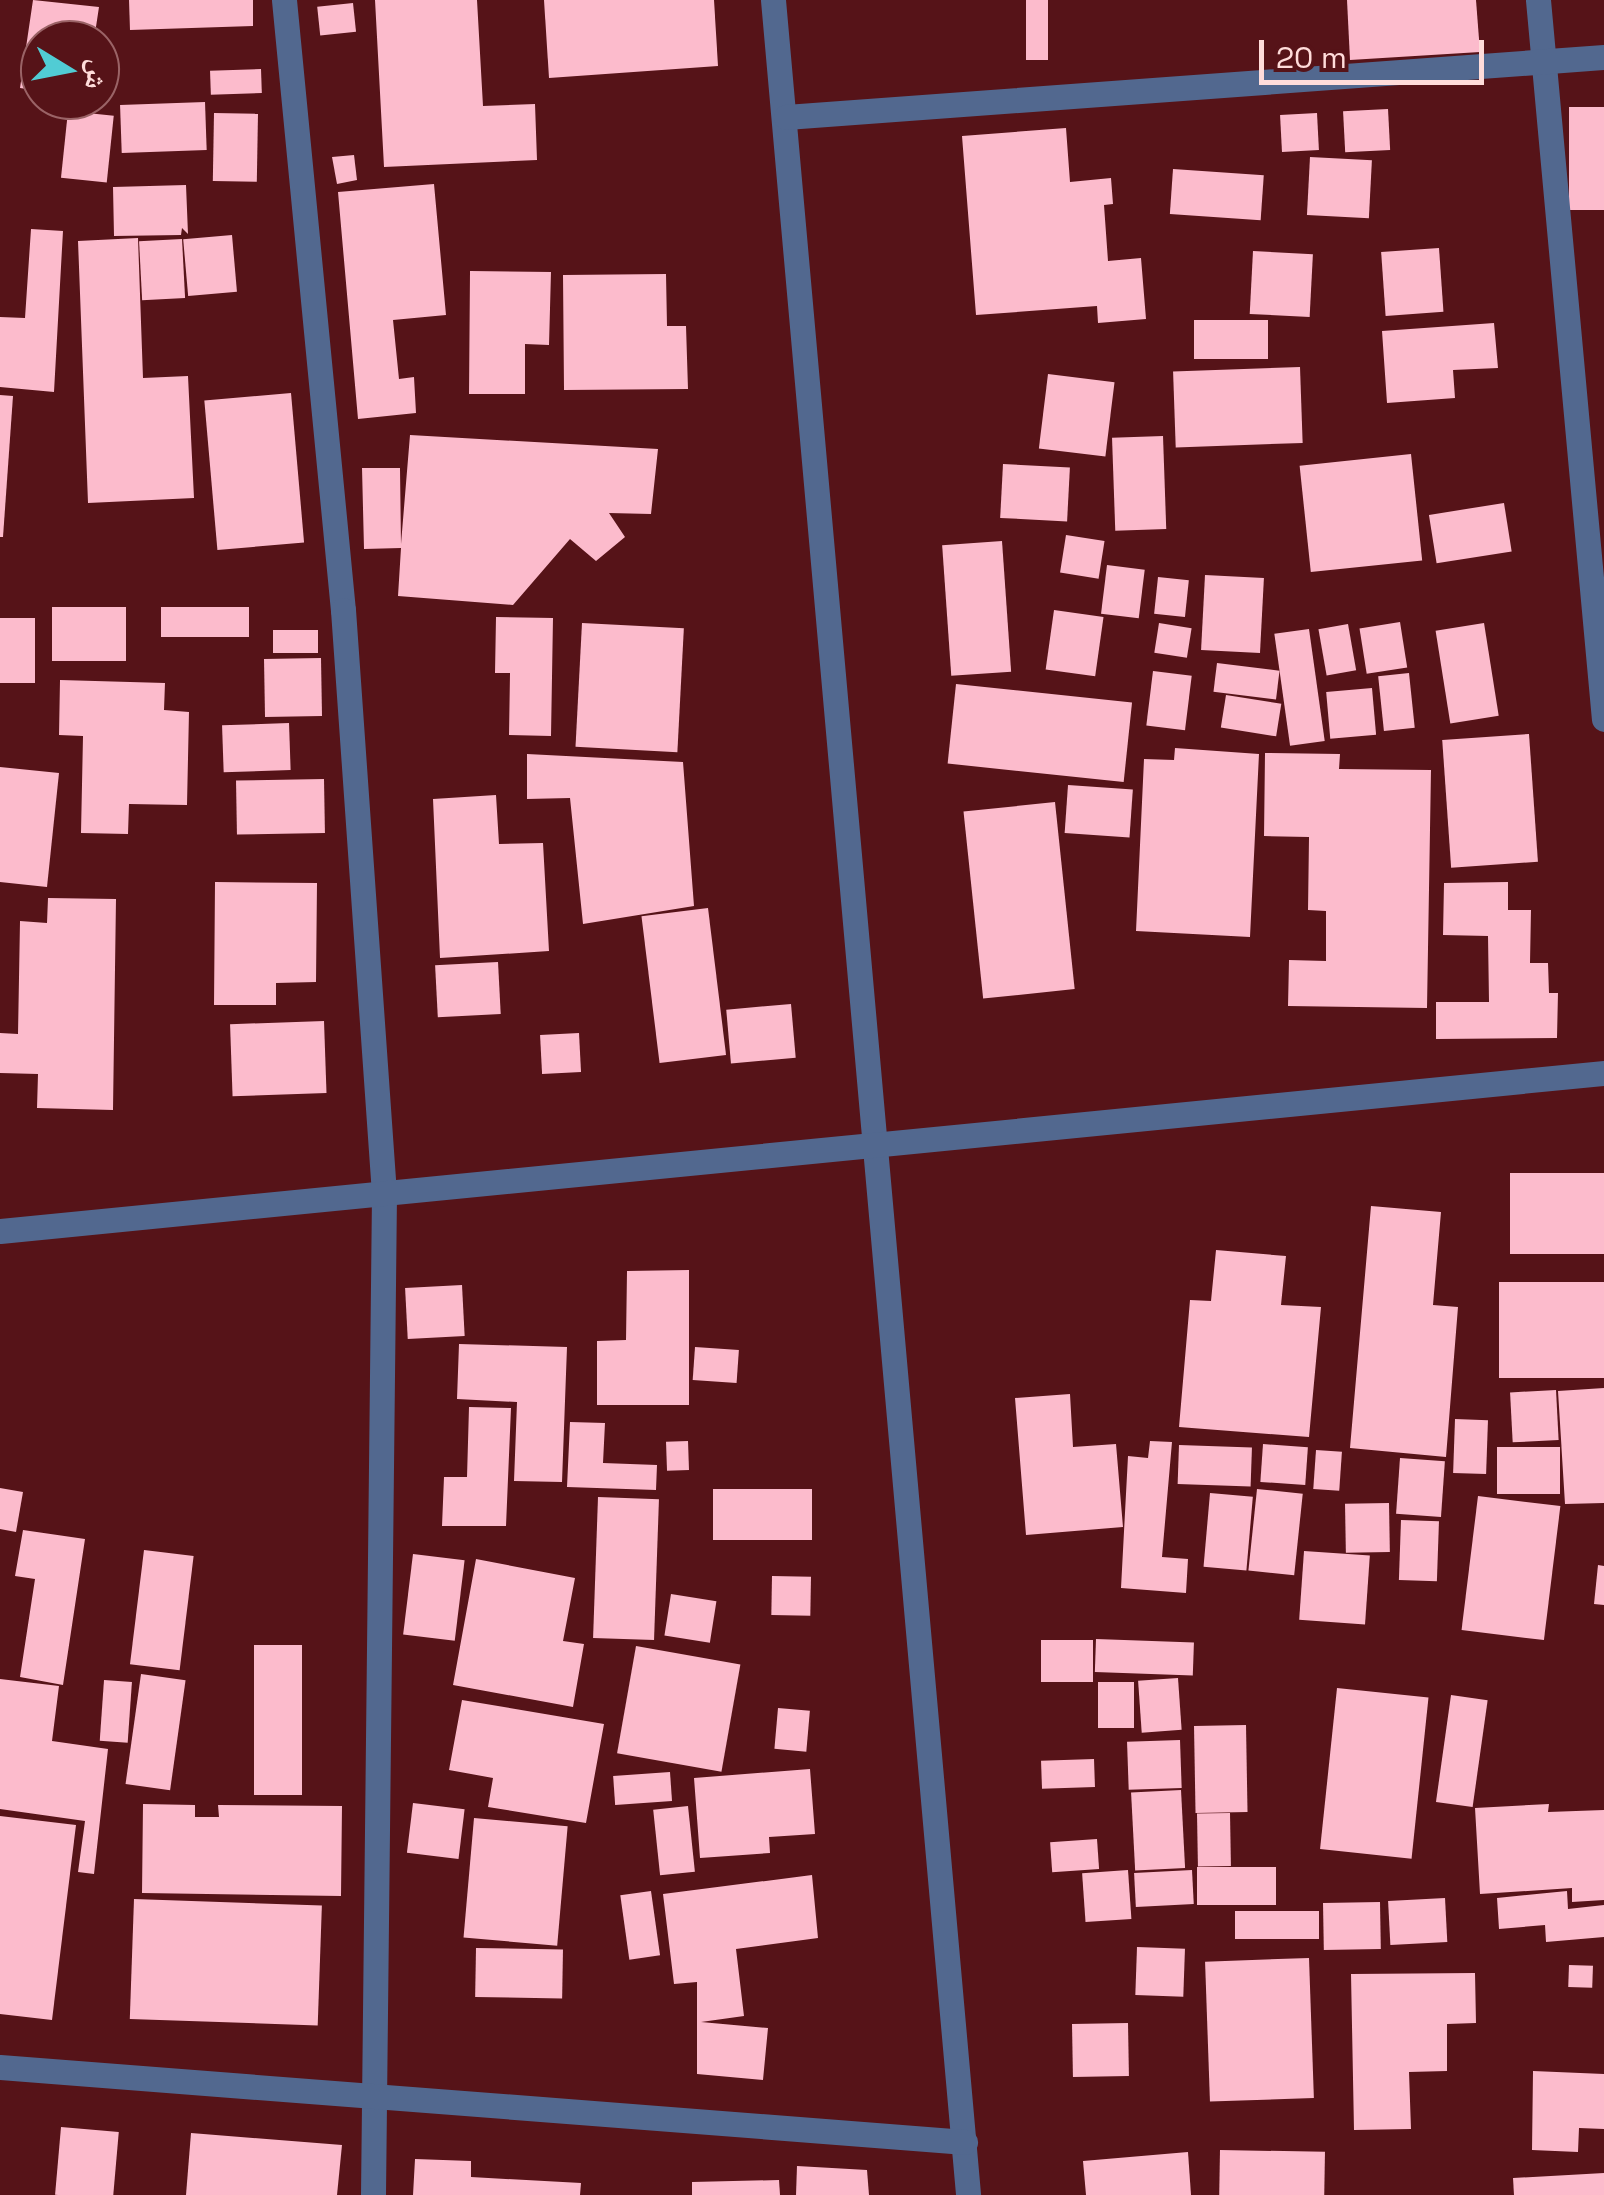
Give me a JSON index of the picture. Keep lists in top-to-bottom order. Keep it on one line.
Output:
{"scale_bar":"20 m","north":"right"}
